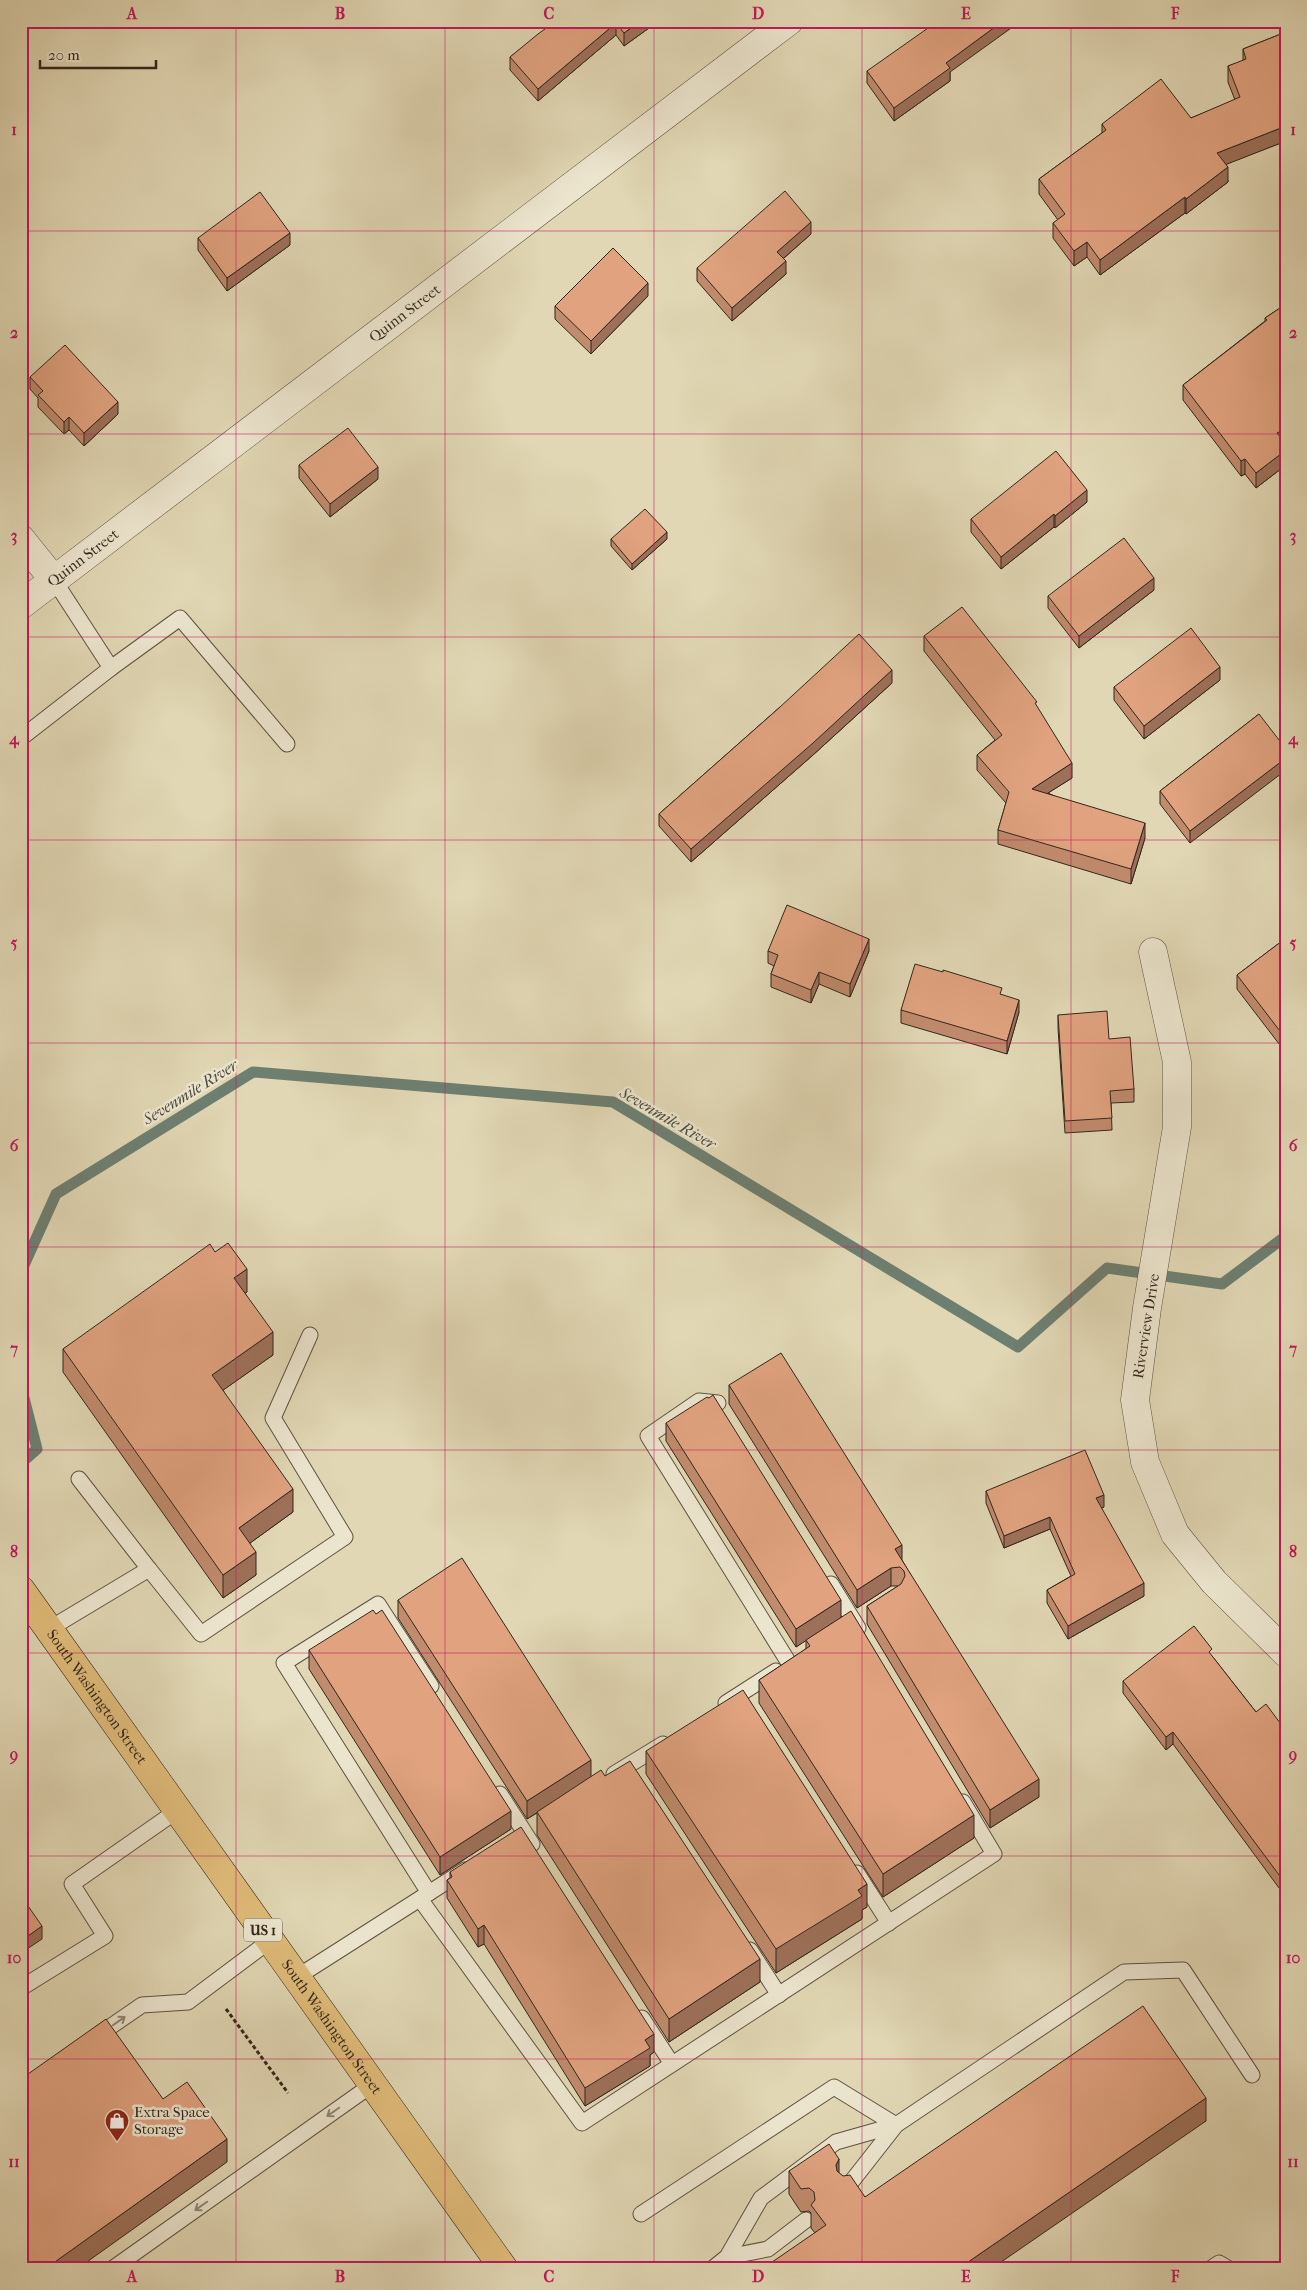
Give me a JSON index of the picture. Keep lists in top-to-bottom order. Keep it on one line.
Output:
{"streets":{"main road":["South Washington Street","US 1"],"street":["Quinn Street","Riverview Drive"]},"water":["Sevenmile River"],"places":{"shop":["Extra Space Storage"]},"scale_bar":"20 m","grid":{"columns":["A","B","C","D","E","F"],"rows":["1","2","3","4","5","6","7","8","9","10","11"]}}
